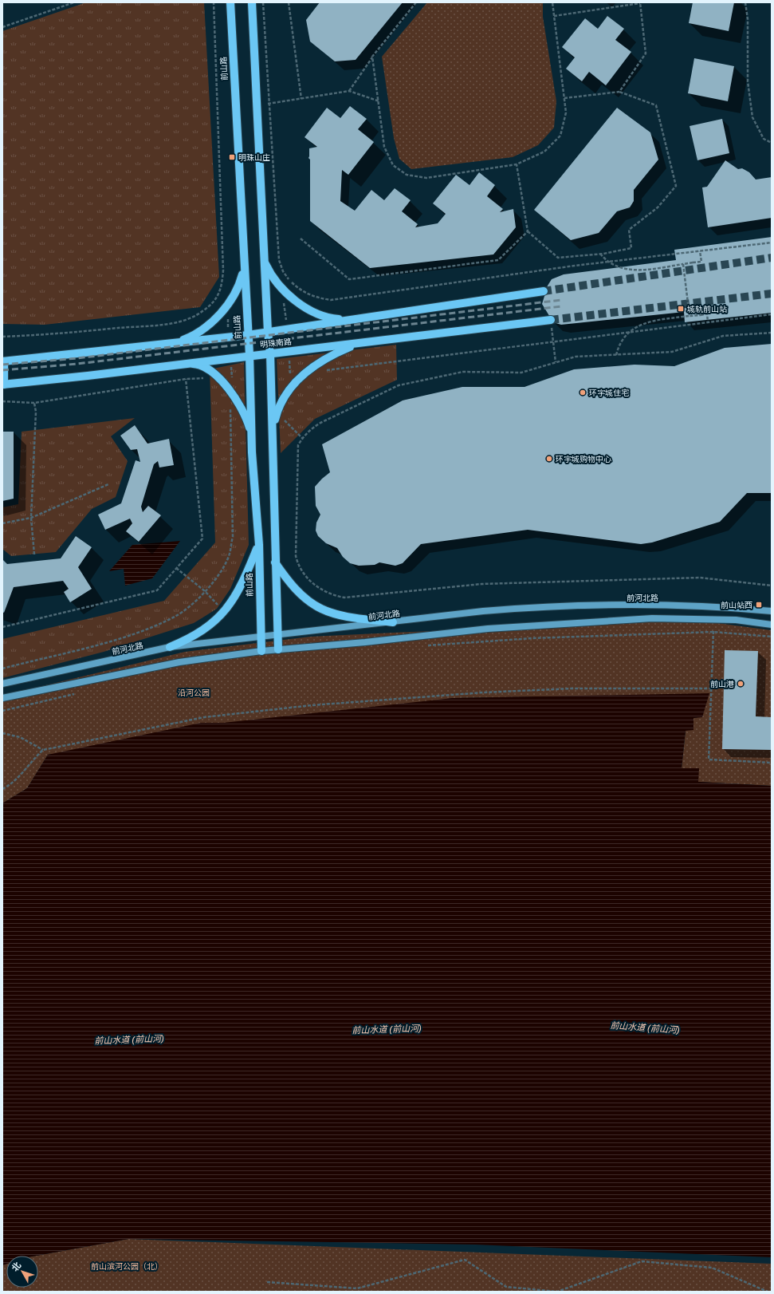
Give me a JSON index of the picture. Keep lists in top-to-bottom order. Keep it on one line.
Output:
{"streets":{"main road":["前山路","明珠南路","前河北路"]},"crossings":[["前山路","明珠南路"],["前山路","前河北路"]],"water":["前山水道 (前山河)"],"parks":["沿河公园","前山滨河公园（北）"],"places":{"transit":["明珠山庄","城轨前山站","前山站西"],"other":["环宇城住宅","环宇城购物中心","前山港"]},"north":"top left"}
